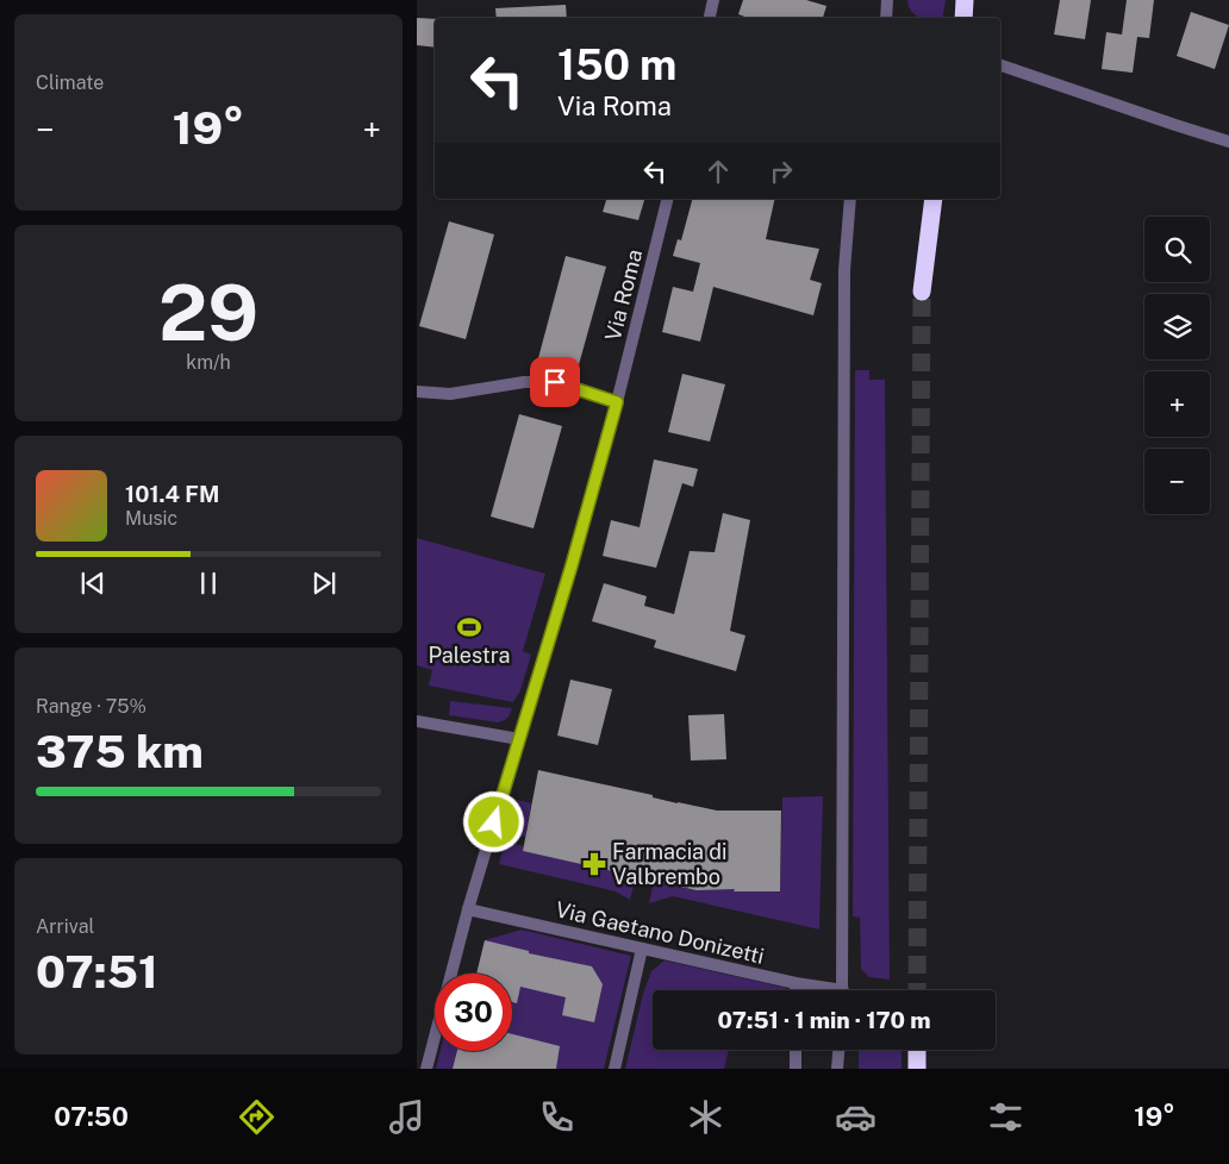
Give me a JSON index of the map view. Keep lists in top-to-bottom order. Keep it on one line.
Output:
{"streets":{"street":["Via Roma","Via Gaetano Donizetti"]},"crossings":[["Via Roma","Via Gaetano Donizetti"]],"places":{"sports":["Palestra"],"pharmacy":["Farmacia di Valbrembo"]},"page":{"tile":["Climate",["29","km/h"],["Range · 75%","375 km"],["Arrival","07:51"]],"turn":["150 m","Via Roma"],"heat":["−","19°","+"],"map_buttons":["+","−"],"song":["101.4 FM","Music"],"limit":"30","trip":"07:51 · 1 min · 170 m","tabs":["07:50","19°"]}}
